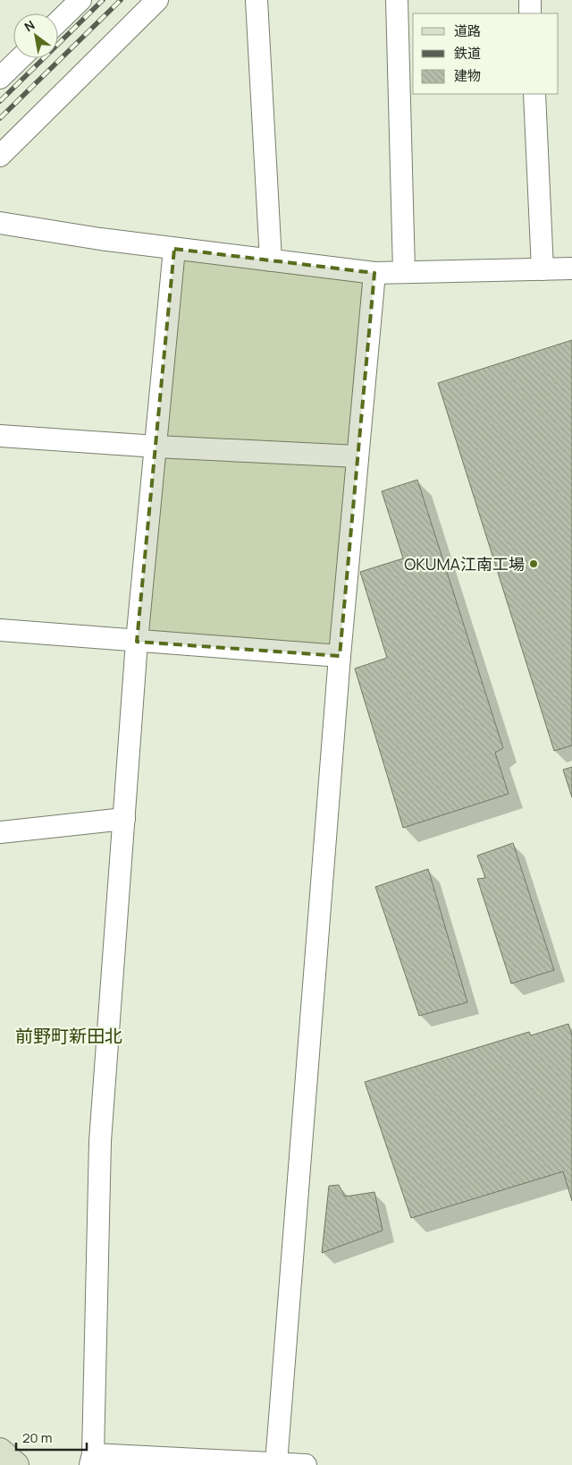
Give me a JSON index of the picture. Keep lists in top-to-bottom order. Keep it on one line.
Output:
{"districts":["前野町新田北"],"places":["OKUMA江南工場"],"legend":["道路","鉄道","建物"],"scale_bar":"20 m","north":"top left"}
